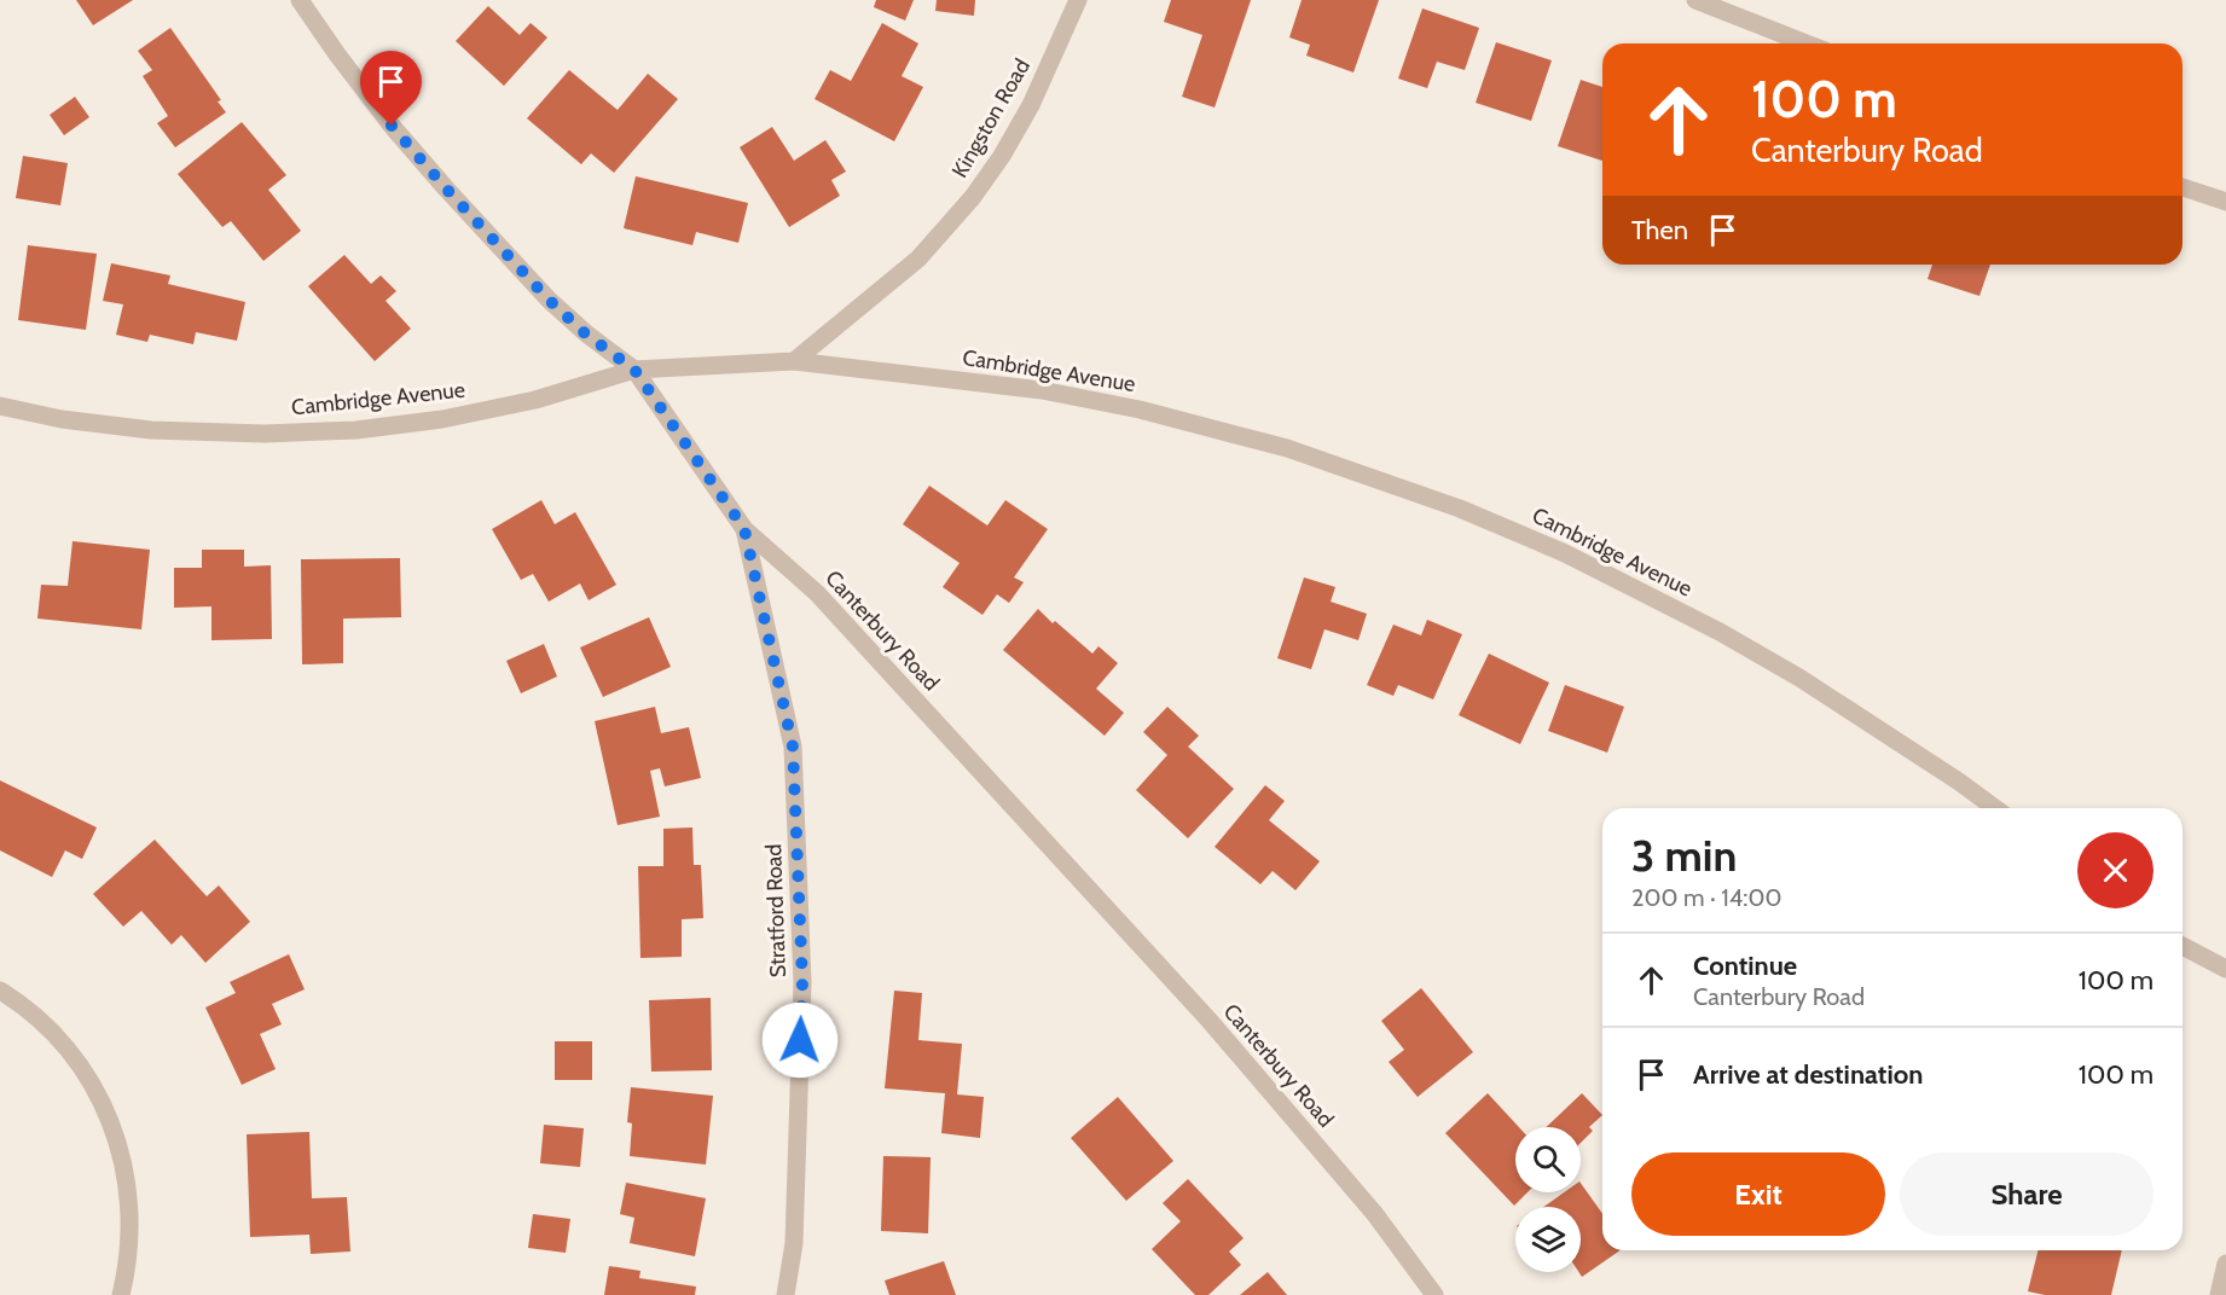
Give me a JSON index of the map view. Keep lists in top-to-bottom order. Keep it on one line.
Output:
{"streets":{"street":["Kingston Road","Cambridge Avenue","Canterbury Road","Stratford Road"]},"crossings":[["Kingston Road","Cambridge Avenue"],["Cambridge Avenue","Canterbury Road"],["Canterbury Road","Stratford Road"]],"page":{"turn":["100 m","Canterbury Road"],"then":"Then","heading":["3 min","200 m · 14:00"],"list":[{"name":"Continue","note":"Canterbury Road","value":"100 m"},{"name":"Arrive at destination","value":"100 m"}],"buttons":["Exit","Share"]}}
